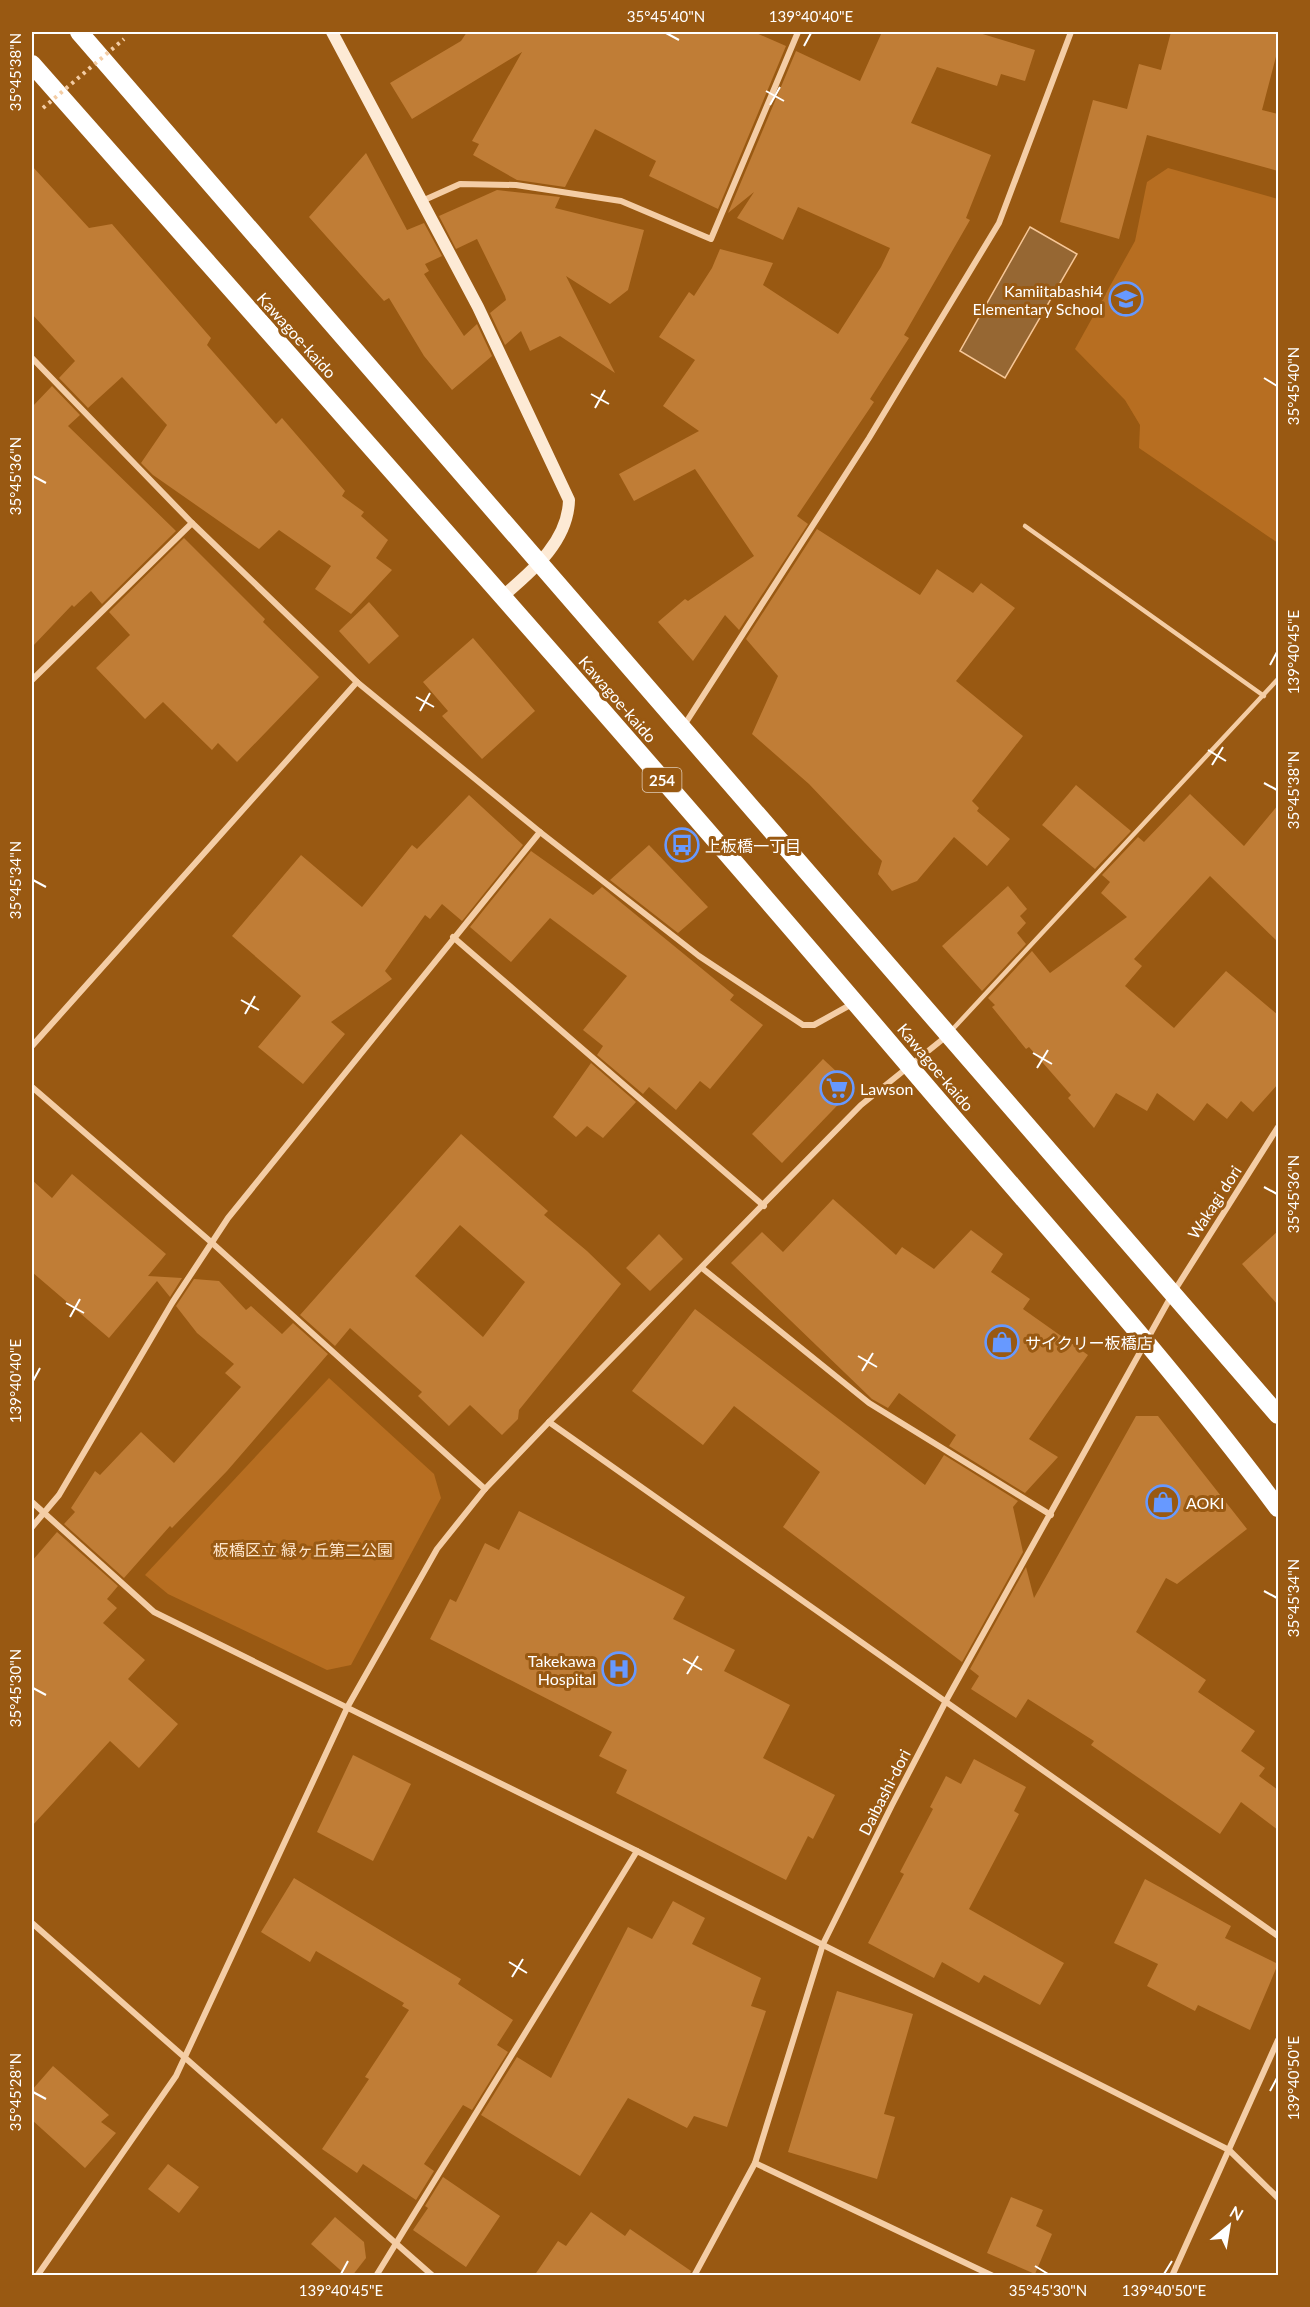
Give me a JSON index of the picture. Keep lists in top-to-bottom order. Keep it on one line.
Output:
{"streets":{"highway":["Kawagoe-kaido","254"],"street":["Wakagi dori","Daibashi-dori"]},"crossings":[["Kawagoe-kaido","Wakagi dori"],["Kawagoe-kaido","Daibashi-dori"],["Wakagi dori","Daibashi-dori"]],"parks":["板橋区立 緑ヶ丘第二公園"],"places":{"school or university":["Kamiitabashi4 Elementary School"],"bus stop":["上板橋一丁目"],"supermarket":["Lawson"],"shop":["サイクリー板橋店","AOKI"],"hospital":["Takekawa Hospital"]},"north":"top right","coordinates":["35°45'40\"N","139°40'40\"E","35°45'38\"N","35°45'36\"N","139°40'45\"E","35°45'34\"N","35°45'30\"N","139°40'50\"E","35°45'28\"N"]}
